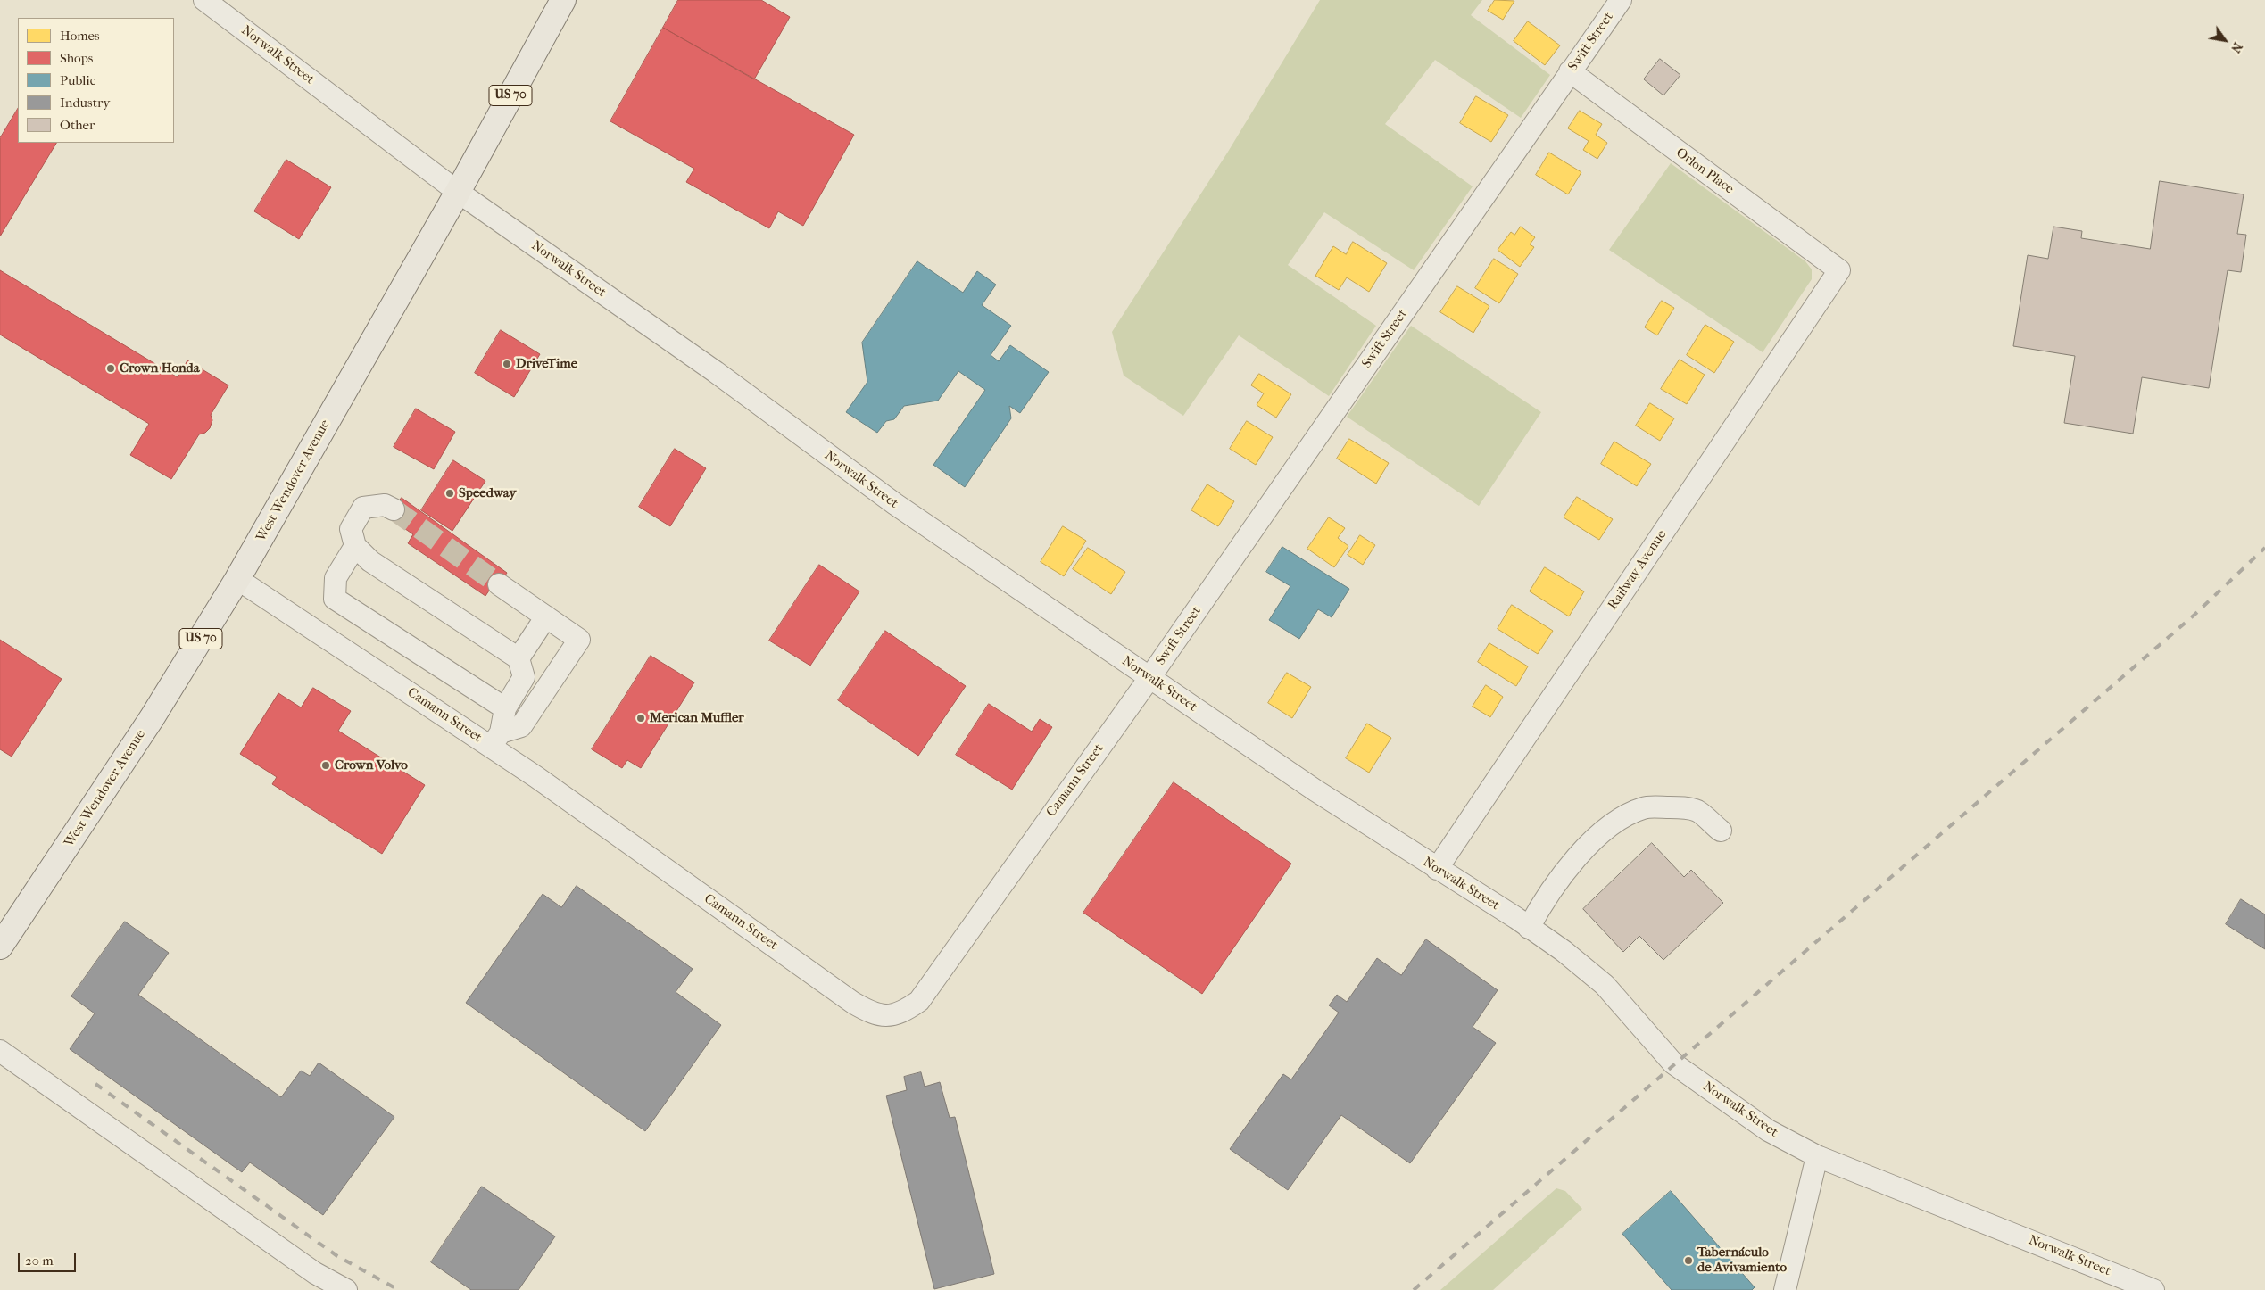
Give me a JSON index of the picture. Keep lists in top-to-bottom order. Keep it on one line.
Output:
{"streets":{"highway":["US 70","West Wendover Avenue"],"street":["Swift Street","Norwalk Street","Orlon Place","Railway Avenue","Camann Street"]},"crossings":[["Swift Street","Norwalk Street"],["Swift Street","Orlon Place"],["Swift Street","Camann Street"],["Norwalk Street","West Wendover Avenue"],["Norwalk Street","Railway Avenue"],["Norwalk Street","Camann Street"],["Orlon Place","Railway Avenue"],["West Wendover Avenue","Camann Street"]],"places":["DriveTime","Crown Honda","Speedway","Merican Muffler","Crown Volvo","Tabernáculo de Avivamiento"],"legend":["Homes","Shops","Public","Industry","Other"],"scale_bar":"20 m","north":"bottom right"}
